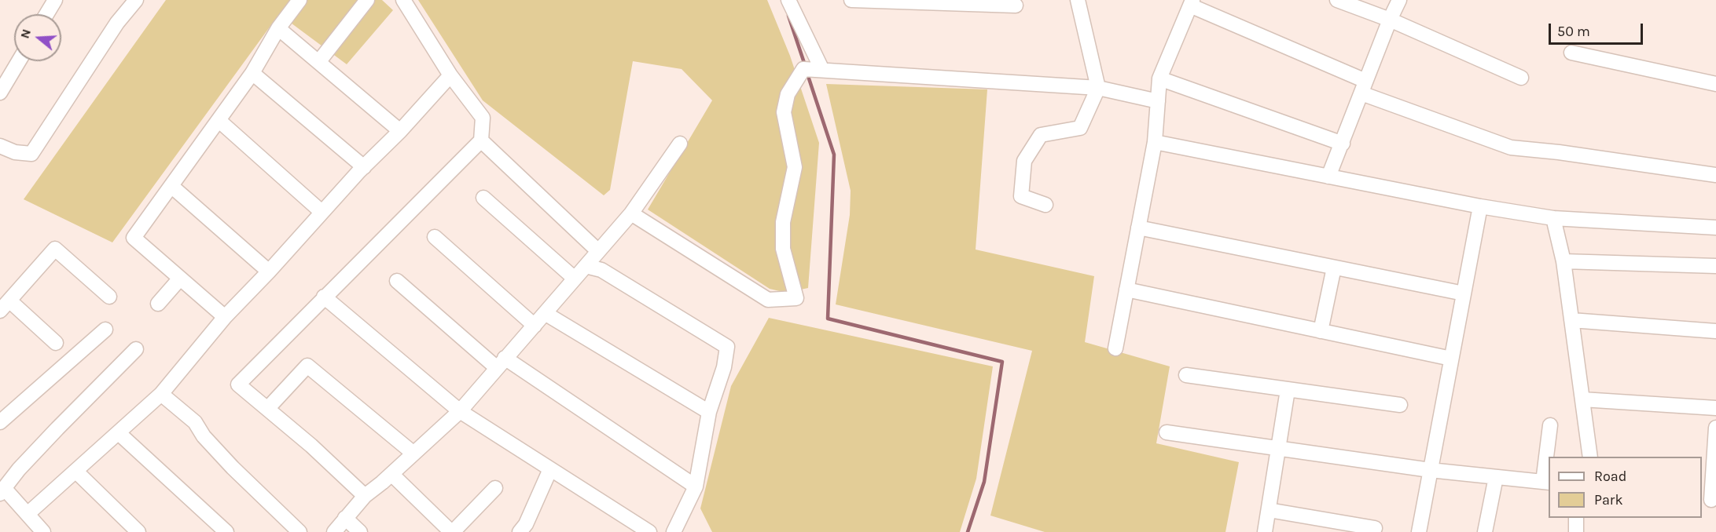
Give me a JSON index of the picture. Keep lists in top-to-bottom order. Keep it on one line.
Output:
{"legend":["Road","Park"],"scale_bar":"50 m","north":"left"}
